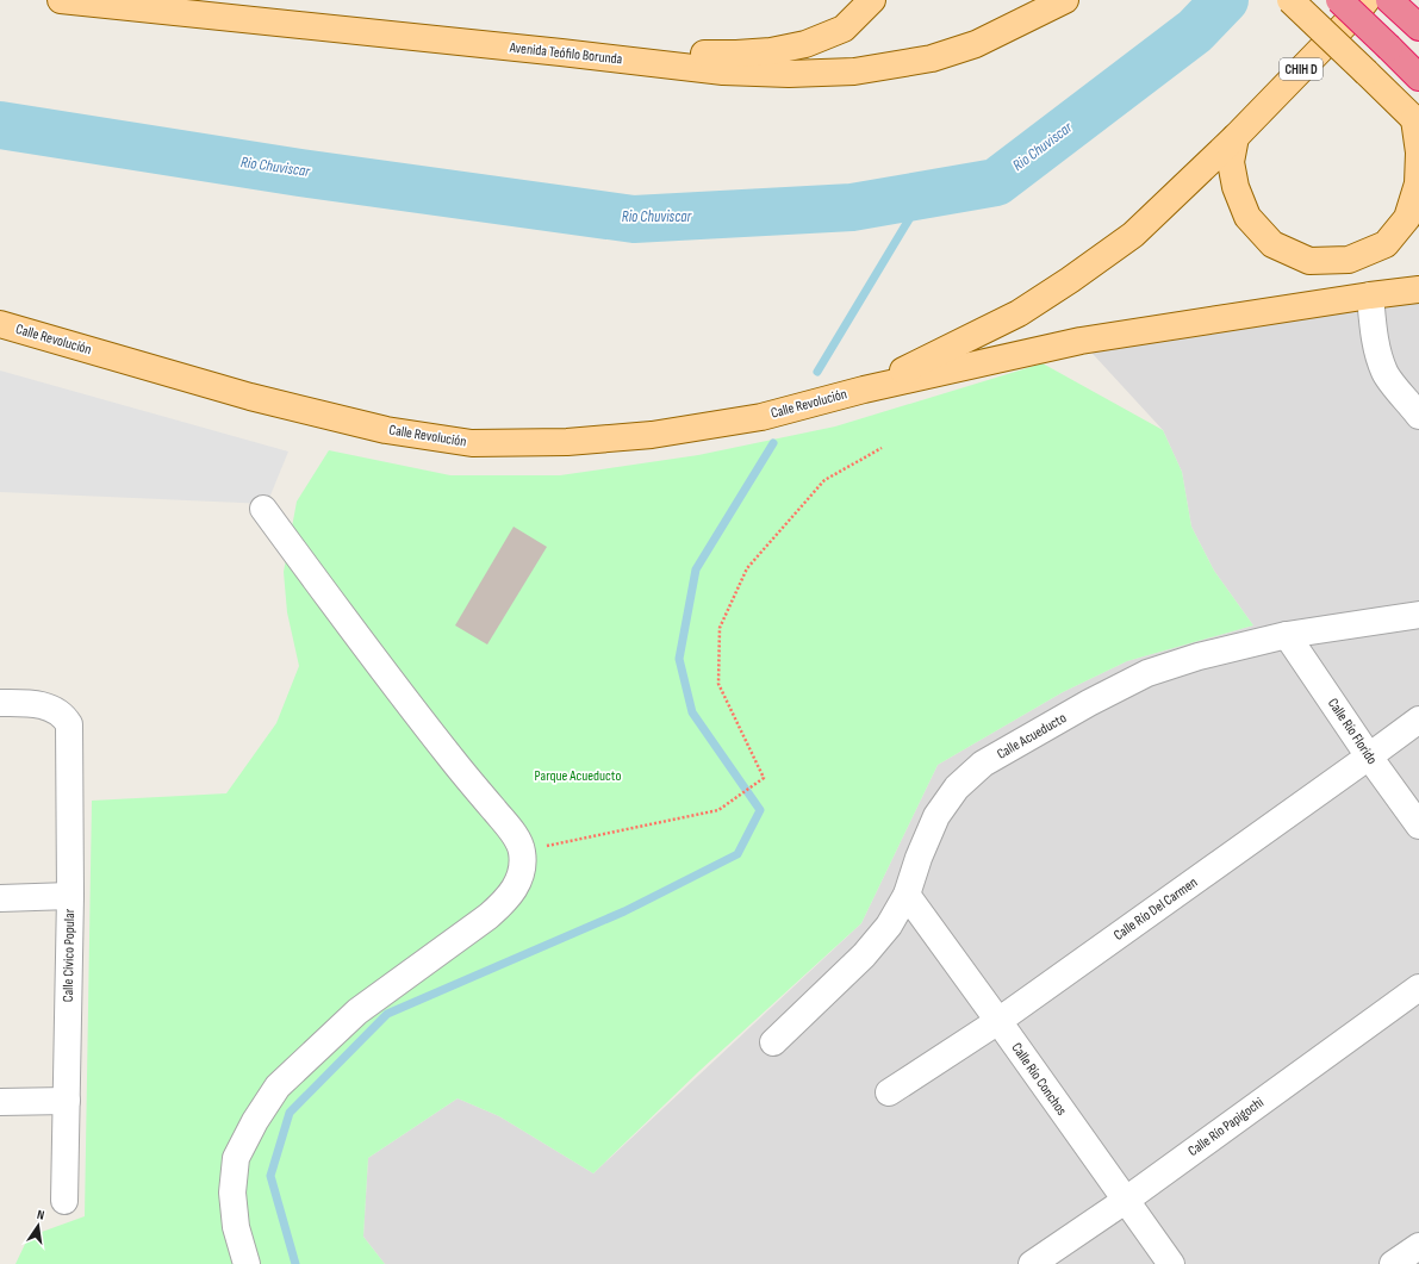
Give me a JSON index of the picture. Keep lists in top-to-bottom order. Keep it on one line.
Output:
{"streets":{"main road":["Avenida Teófilo Borunda","CHIH D","Calle Revolución"],"street":["Calle Río Florido","Calle Acueducto","Calle Río Del Carmen","Calle Cívico Popular","Calle Río Conchos","Calle Río Papigochi"]},"crossings":[["Calle Río Florido","Calle Acueducto"],["Calle Río Florido","Calle Río Del Carmen"],["Calle Acueducto","Calle Río Conchos"],["Calle Río Del Carmen","Calle Río Conchos"],["Calle Río Conchos","Calle Río Papigochi"]],"water":["Rio Chuviscar"],"parks":["Parque Acueducto"],"north":"top"}
